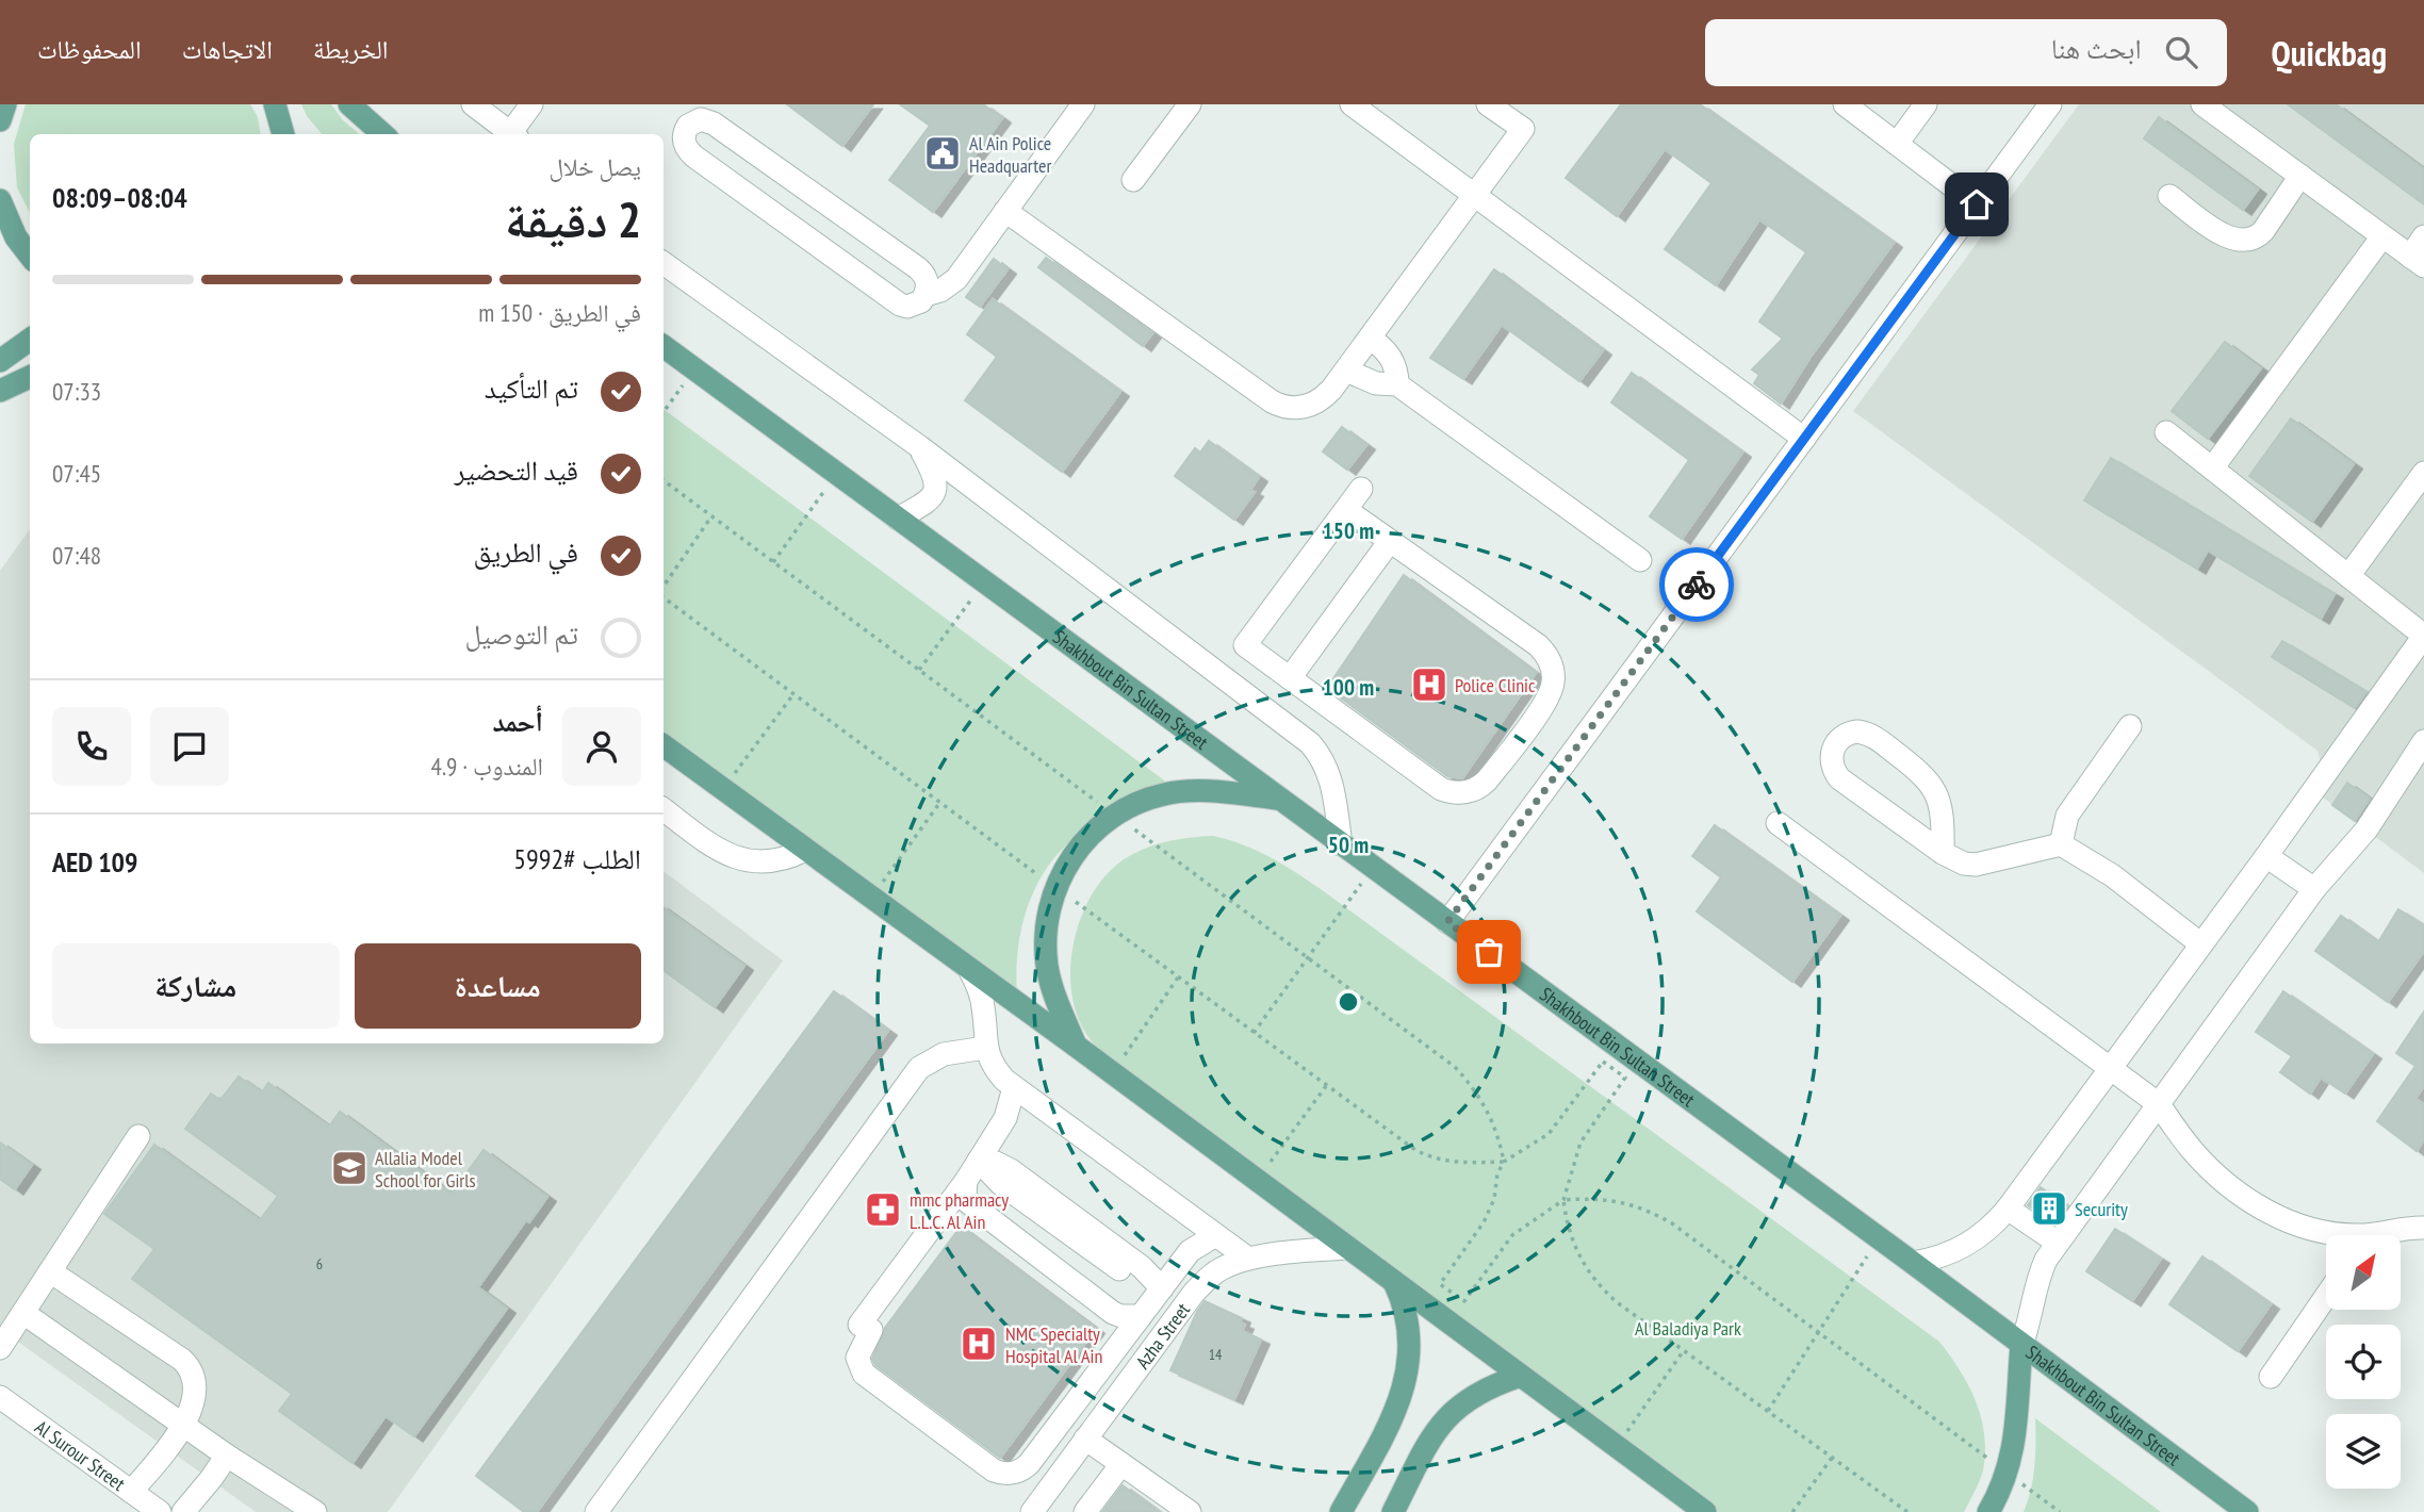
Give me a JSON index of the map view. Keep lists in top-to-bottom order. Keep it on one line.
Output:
{"streets":{"main road":["Shakhbout Bin Sultan Street"],"street":["Azha Street","Al Surour Street"]},"parks":["Al Baladiya Park"],"places":{"public building":["Al Ain Police Headquarter"],"hospital":["Police Clinic","NMC Specialty Hospital Al Ain"],"school or university":["Allalia Model School for Girls"],"building":["Security"],"pharmacy":["mmc pharmacy L.L.C. Al Ain"]},"house_numbers":["6","14"],"north":"top right","page":{"header":"Quickbag","search":"ابحث هنا","nav":["الخريطة","الاتجاهات","المحفوظات"],"heading":["2 دقيقة","يصل خلال","08:04–08:09"],"panel":["أحمد","المندوب · 4.9","الطلب #5992","AED 109"],"bar":"في الطريق · 150 m","list":[["تم التأكيد","07:33"],["قيد التحضير","07:45"],["في الطريق","07:48"],"تم التوصيل"],"buttons":["مساعدة","مشاركة"]},"rings":["150 m","100 m","50 m"]}
